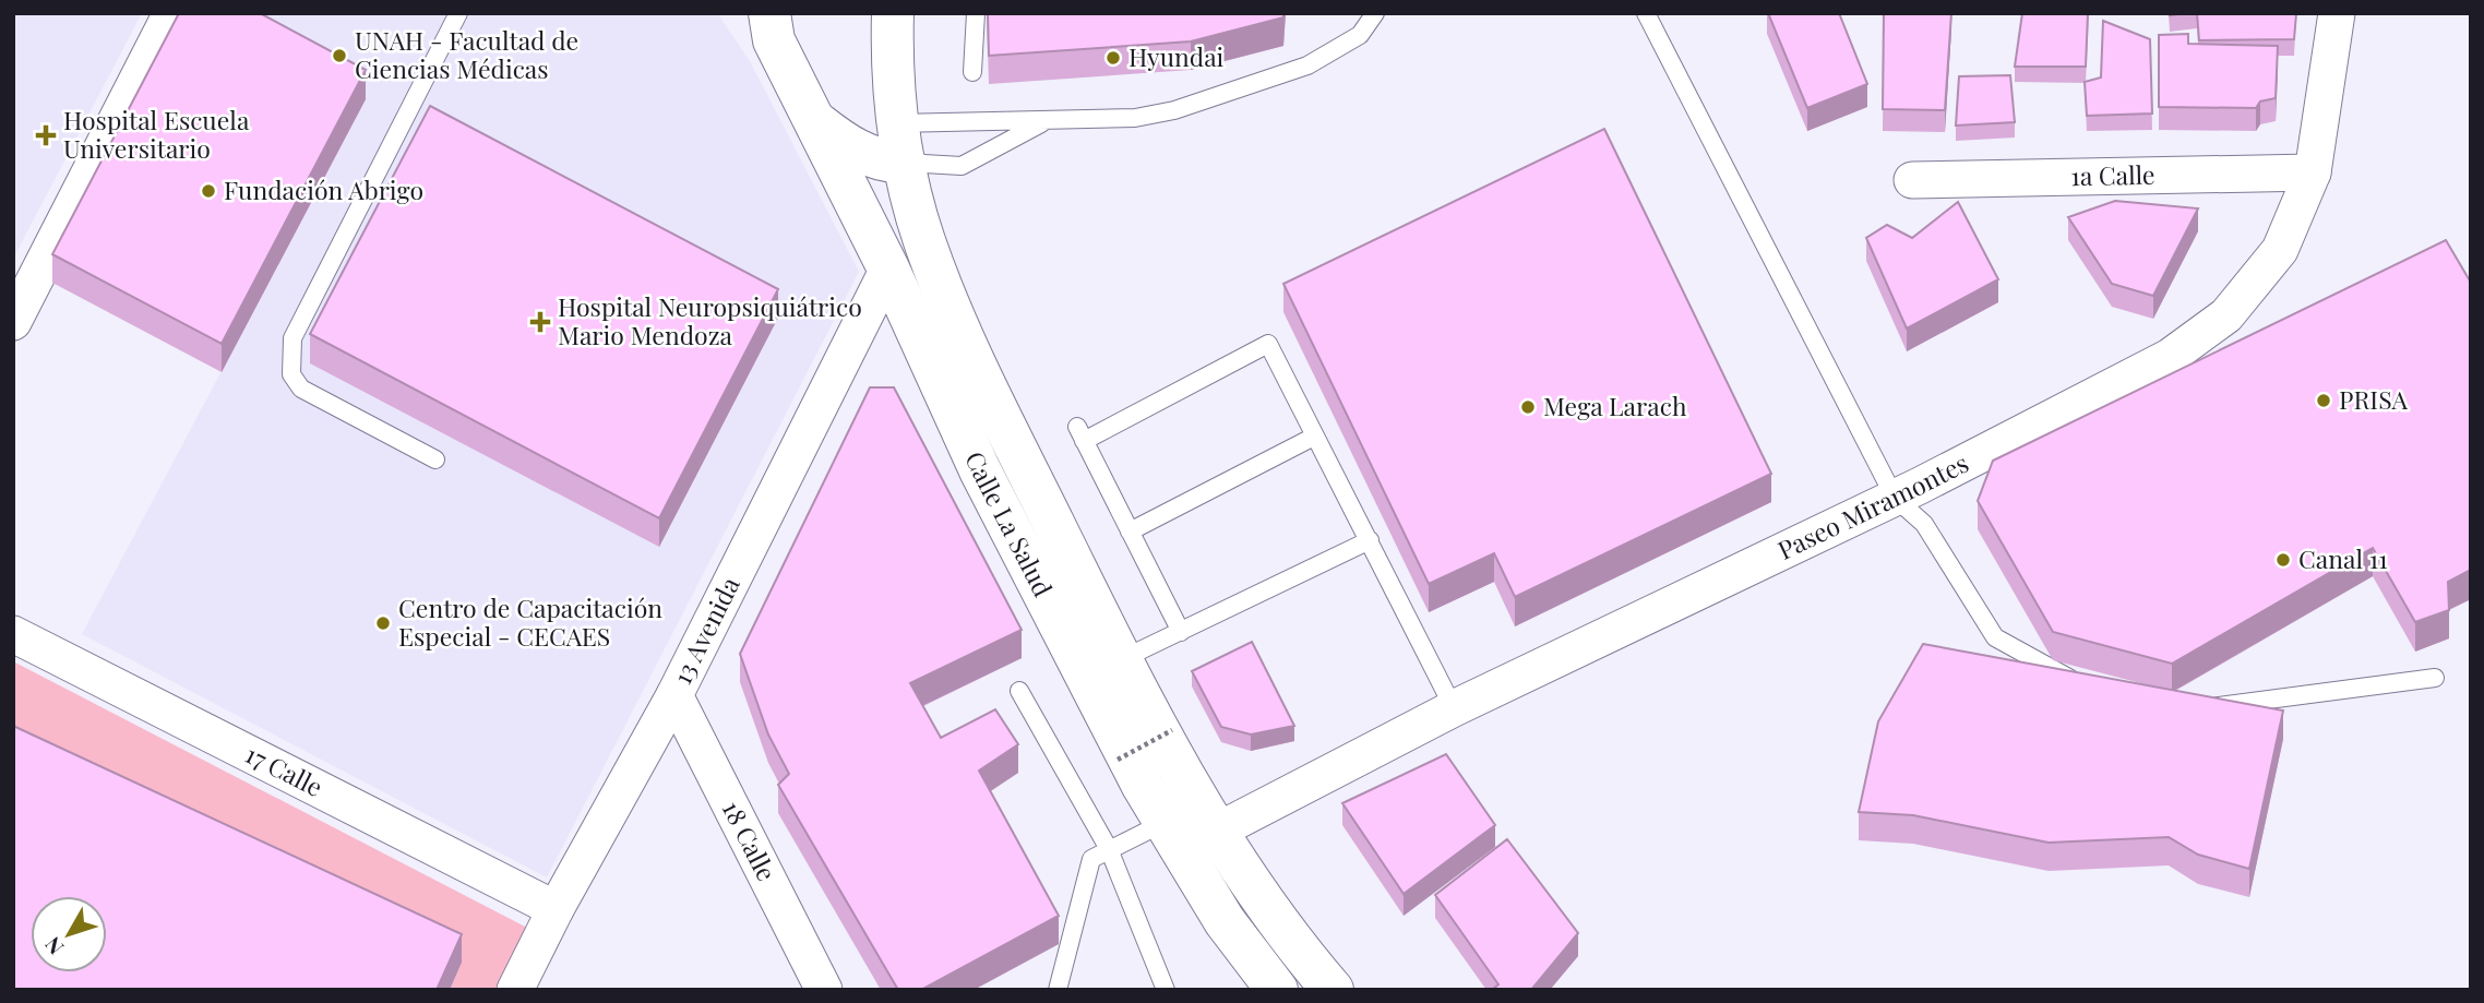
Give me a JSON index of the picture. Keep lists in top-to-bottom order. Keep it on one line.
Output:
{"streets":{"main road":["Calle La Salud"],"street":["1a Calle","Paseo Miramontes","13 Avenida","17 Calle","18 Calle"]},"crossings":[["1a Calle","Paseo Miramontes"],["Paseo Miramontes","Calle La Salud"],["Calle La Salud","13 Avenida"],["13 Avenida","17 Calle"],["13 Avenida","18 Calle"]],"places":{"other":["UNAH - Facultad de Ciencias Médicas","Hyundai","Fundación Abrigo","PRISA","Mega Larach","Canal 11","Centro de Capacitación Especial - CECAES"],"health":["Hospital Escuela Universitario","Hospital Neuropsiquiátrico Mario Mendoza"]},"north":"bottom left"}
